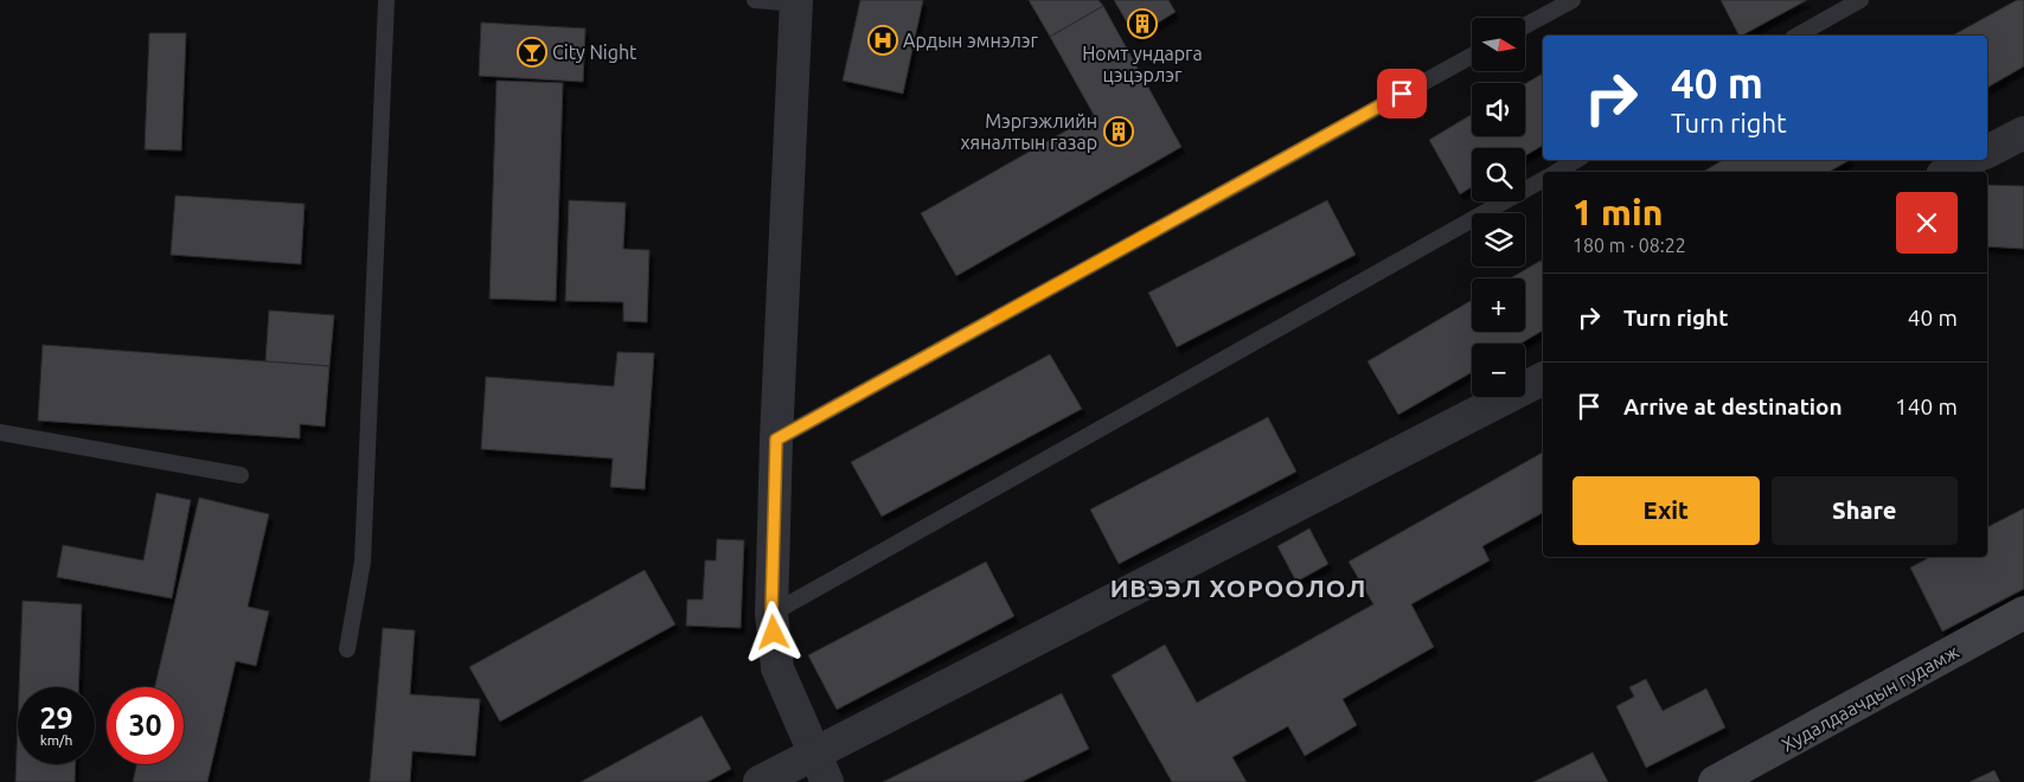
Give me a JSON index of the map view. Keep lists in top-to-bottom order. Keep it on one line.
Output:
{"streets":{"main road":["Худалдаачдын гудамж"]},"districts":["ИВЭЭЛ ХОРООЛОЛ"],"places":{"building":["Номт ундарга цэцэрлэг","Мэргэжлийн хяналтын газар"],"hospital":["Ардын эмнэлэг"],"bar":["City Night"]},"north":"right","page":{"map_buttons":["+","−"],"turn":["40 m","Turn right"],"heading":["1 min","180 m · 08:22"],"list":[{"name":"Turn right","value":"40 m"},{"name":"Arrive at destination","value":"140 m"}],"buttons":["Exit","Share"],"speed":"29 km/h","limit":"30"}}
